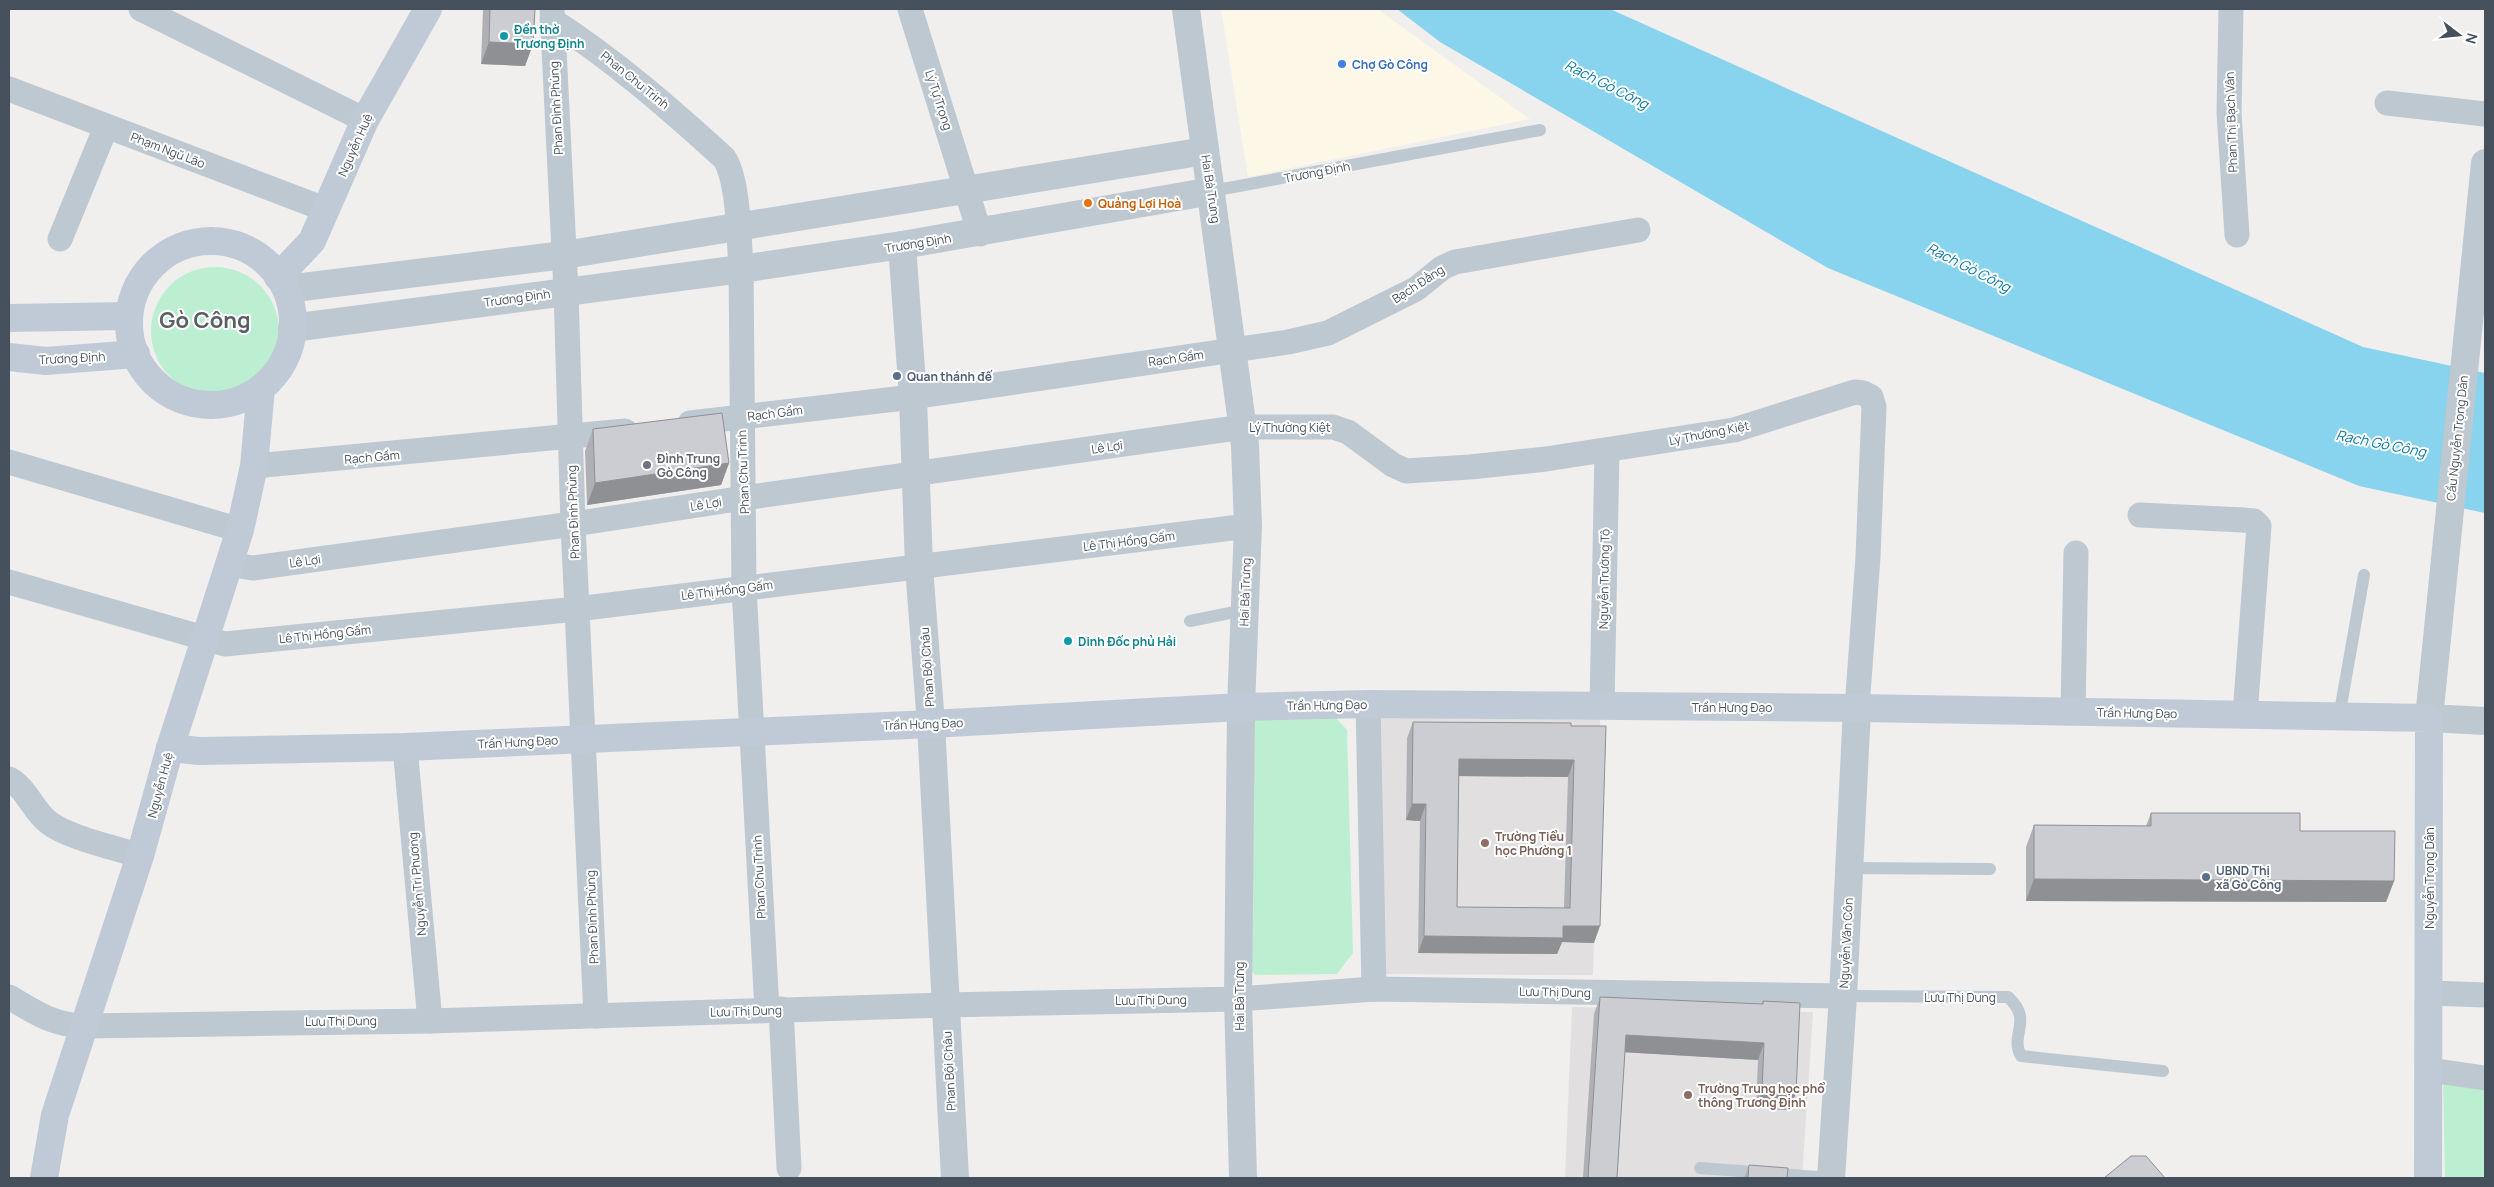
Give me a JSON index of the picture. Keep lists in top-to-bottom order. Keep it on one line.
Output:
{"streets":{"main road":["Nguyễn Huệ","Trương Định","Trần Hưng Đạo","Nguyễn Trọng Dân"],"street":["Phan Chu Trinh","Lý Tự Trọng","Phan Đình Phùng","Phan Thị Bạch Vân","Phạm Ngũ Lão","Hai Bà Trưng","Bạch Đằng","Rạch Gầm","Lý Thường Kiệt","Cầu Nguyễn Trọng Dân","Lê Lợi","Lê Thị Hồng Gấm","Nguyễn Trường Tộ","Phan Bội Châu","Nguyễn Tri Phương","Nguyễn Văn Côn","Lưu Thị Dung"]},"crossings":[["Phan Chu Trinh","Phan Đình Phùng"],["Phan Chu Trinh","Trương Định"],["Phan Chu Trinh","Rạch Gầm"],["Phan Chu Trinh","Lê Lợi"],["Phan Chu Trinh","Lê Thị Hồng Gấm"],["Phan Chu Trinh","Trần Hưng Đạo"],["Phan Chu Trinh","Lưu Thị Dung"],["Lý Tự Trọng","Trương Định"],["Phan Đình Phùng","Trương Định"],["Phan Đình Phùng","Rạch Gầm"],["Phan Đình Phùng","Lê Lợi"],["Phan Đình Phùng","Lê Thị Hồng Gấm"],["Phan Đình Phùng","Trần Hưng Đạo"],["Phan Đình Phùng","Lưu Thị Dung"],["Nguyễn Huệ","Phạm Ngũ Lão"],["Nguyễn Huệ","Trương Định"],["Nguyễn Huệ","Rạch Gầm"],["Nguyễn Huệ","Lê Lợi"],["Nguyễn Huệ","Lê Thị Hồng Gấm"],["Nguyễn Huệ","Trần Hưng Đạo"],["Nguyễn Huệ","Lưu Thị Dung"],["Trương Định","Hai Bà Trưng"],["Trương Định","Phan Bội Châu"],["Hai Bà Trưng","Bạch Đằng"],["Hai Bà Trưng","Rạch Gầm"],["Hai Bà Trưng","Lý Thường Kiệt"],["Hai Bà Trưng","Lê Lợi"],["Hai Bà Trưng","Lê Thị Hồng Gấm"],["Hai Bà Trưng","Trần Hưng Đạo"],["Hai Bà Trưng","Lưu Thị Dung"],["Bạch Đằng","Rạch Gầm"],["Rạch Gầm","Phan Bội Châu"],["Lý Thường Kiệt","Lê Lợi"],["Lý Thường Kiệt","Nguyễn Trường Tộ"],["Lý Thường Kiệt","Trần Hưng Đạo"],["Lý Thường Kiệt","Nguyễn Văn Côn"],["Cầu Nguyễn Trọng Dân","Nguyễn Trọng Dân"],["Lê Lợi","Phan Bội Châu"],["Lê Thị Hồng Gấm","Phan Bội Châu"],["Nguyễn Trường Tộ","Trần Hưng Đạo"],["Phan Bội Châu","Trần Hưng Đạo"],["Phan Bội Châu","Lưu Thị Dung"],["Trần Hưng Đạo","Nguyễn Trọng Dân"],["Trần Hưng Đạo","Nguyễn Tri Phương"],["Trần Hưng Đạo","Nguyễn Văn Côn"],["Nguyễn Tri Phương","Lưu Thị Dung"],["Nguyễn Văn Côn","Lưu Thị Dung"]],"districts":["Gò Công"],"water":["Rạch Gò Công"],"places":["Đền thờ Trương Định","Chợ Gò Công","Quảng Lợi Hoà","Quan thánh đế","Đình Trung Gò Công","Dinh Đốc phủ Hải","Trường Tiểu học Phường 1","UBND Thị xã Gò Công","Trường Trung học phổ thông Trương Định"],"north":"right"}
